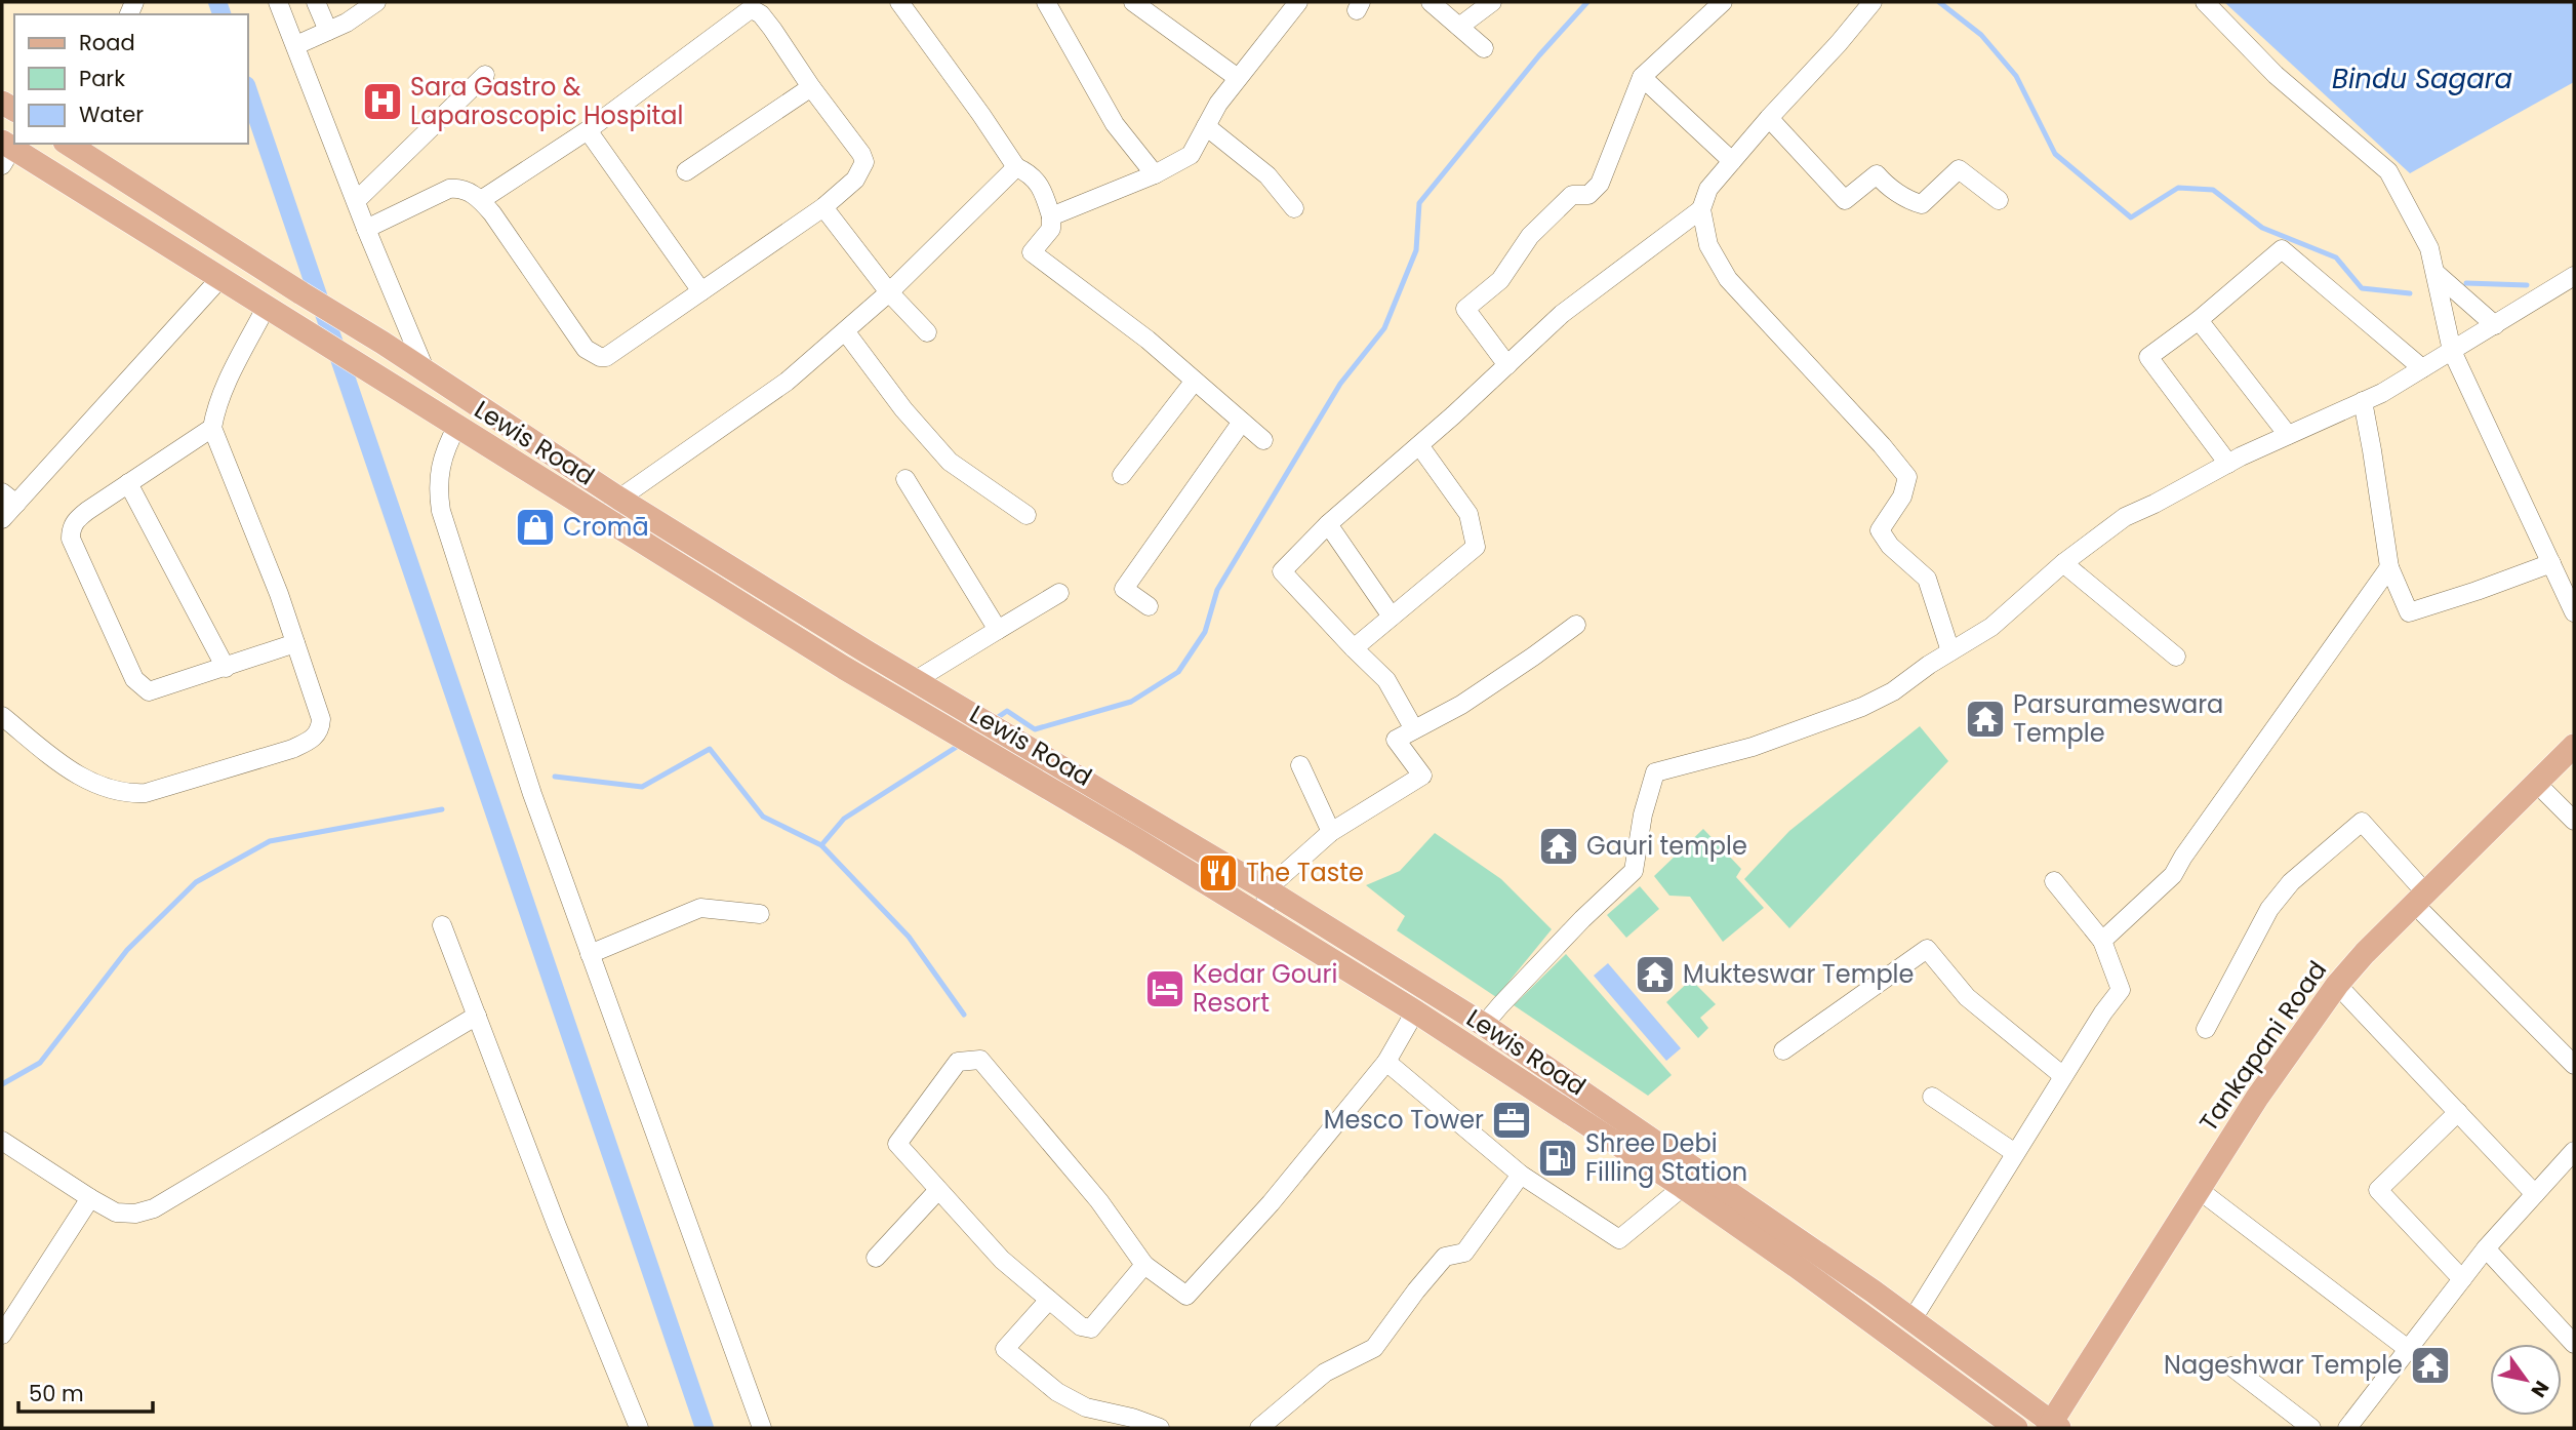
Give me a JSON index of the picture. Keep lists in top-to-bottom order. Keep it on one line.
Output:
{"streets":{"main road":["Lewis Road","Tankapani Road"]},"crossings":[["Lewis Road","Tankapani Road"]],"water":["Bindu Sagara"],"places":{"hospital":["Sara Gastro & Laparoscopic Hospital"],"shop":["Cromā"],"temple":["Parsurameswara Temple","Gauri temple","Mukteswar Temple","Nageshwar Temple"],"restaurant":["The Taste"],"hotel":["Kedar Gouri Resort"],"office":["Mesco Tower"],"fuel station":["Shree Debi Filling Station"]},"legend":["Road","Park","Water"],"scale_bar":"50 m","north":"bottom right"}
